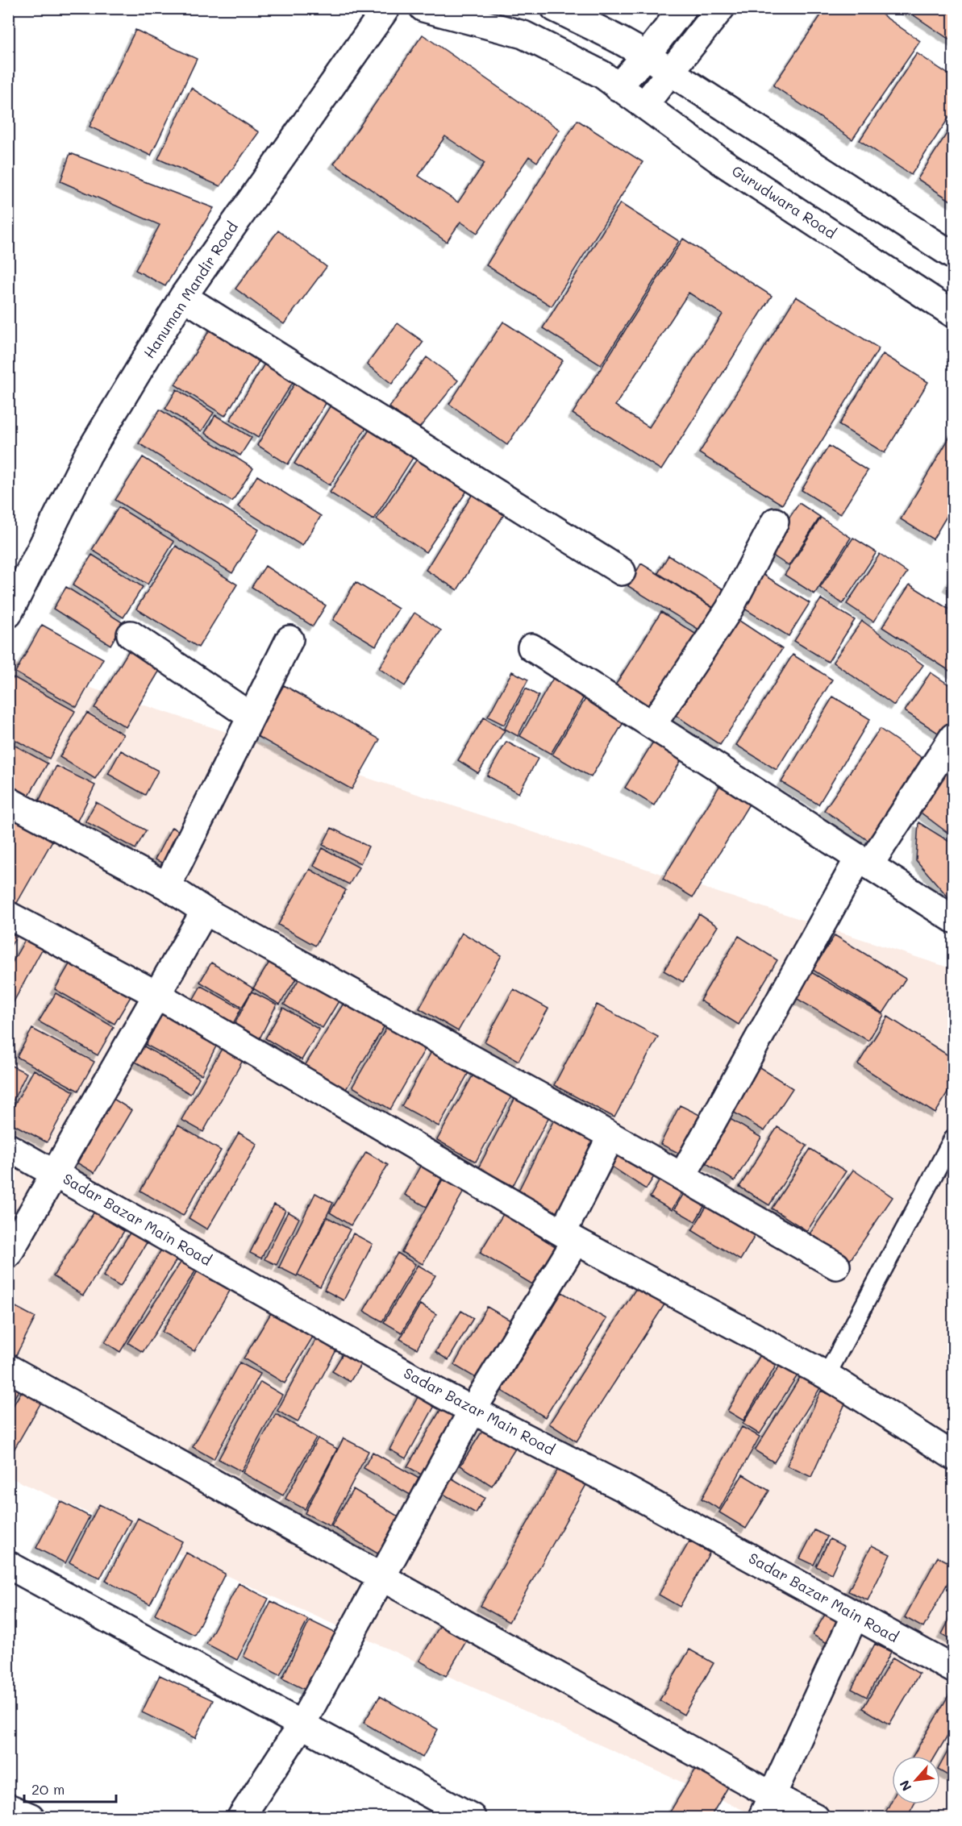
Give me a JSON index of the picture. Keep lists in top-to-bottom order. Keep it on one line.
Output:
{"streets":{"street":["Gurudwara Road","Hanuman Mandir Road","Sadar Bazar Main Road"]},"scale_bar":"20 m","north":"bottom left"}
